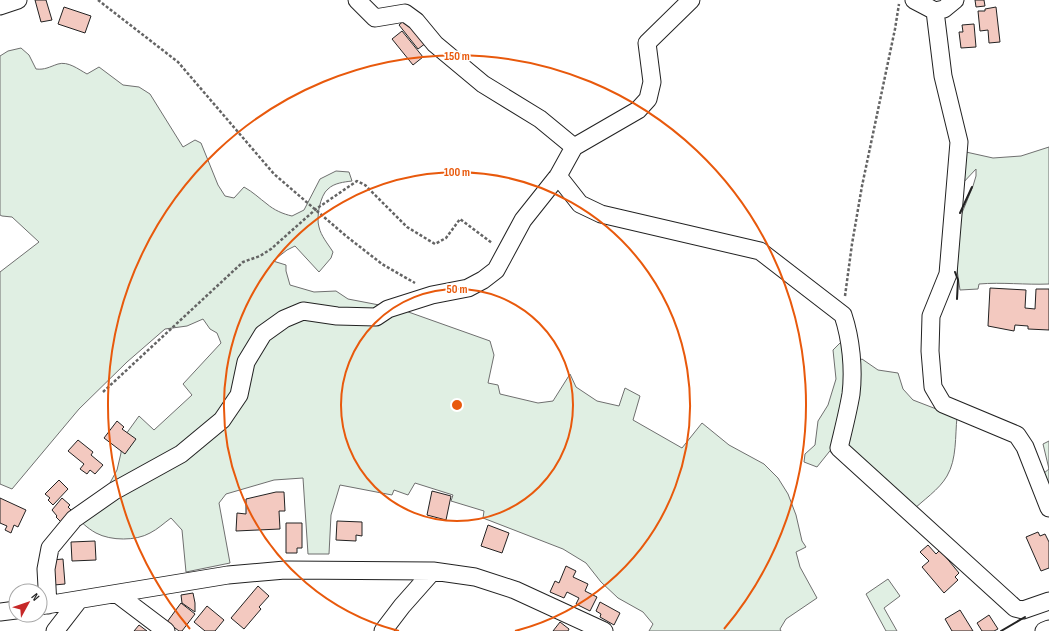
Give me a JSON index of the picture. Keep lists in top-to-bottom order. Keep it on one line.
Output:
{"north":"top right","rings":["150 m","100 m","50 m"]}
